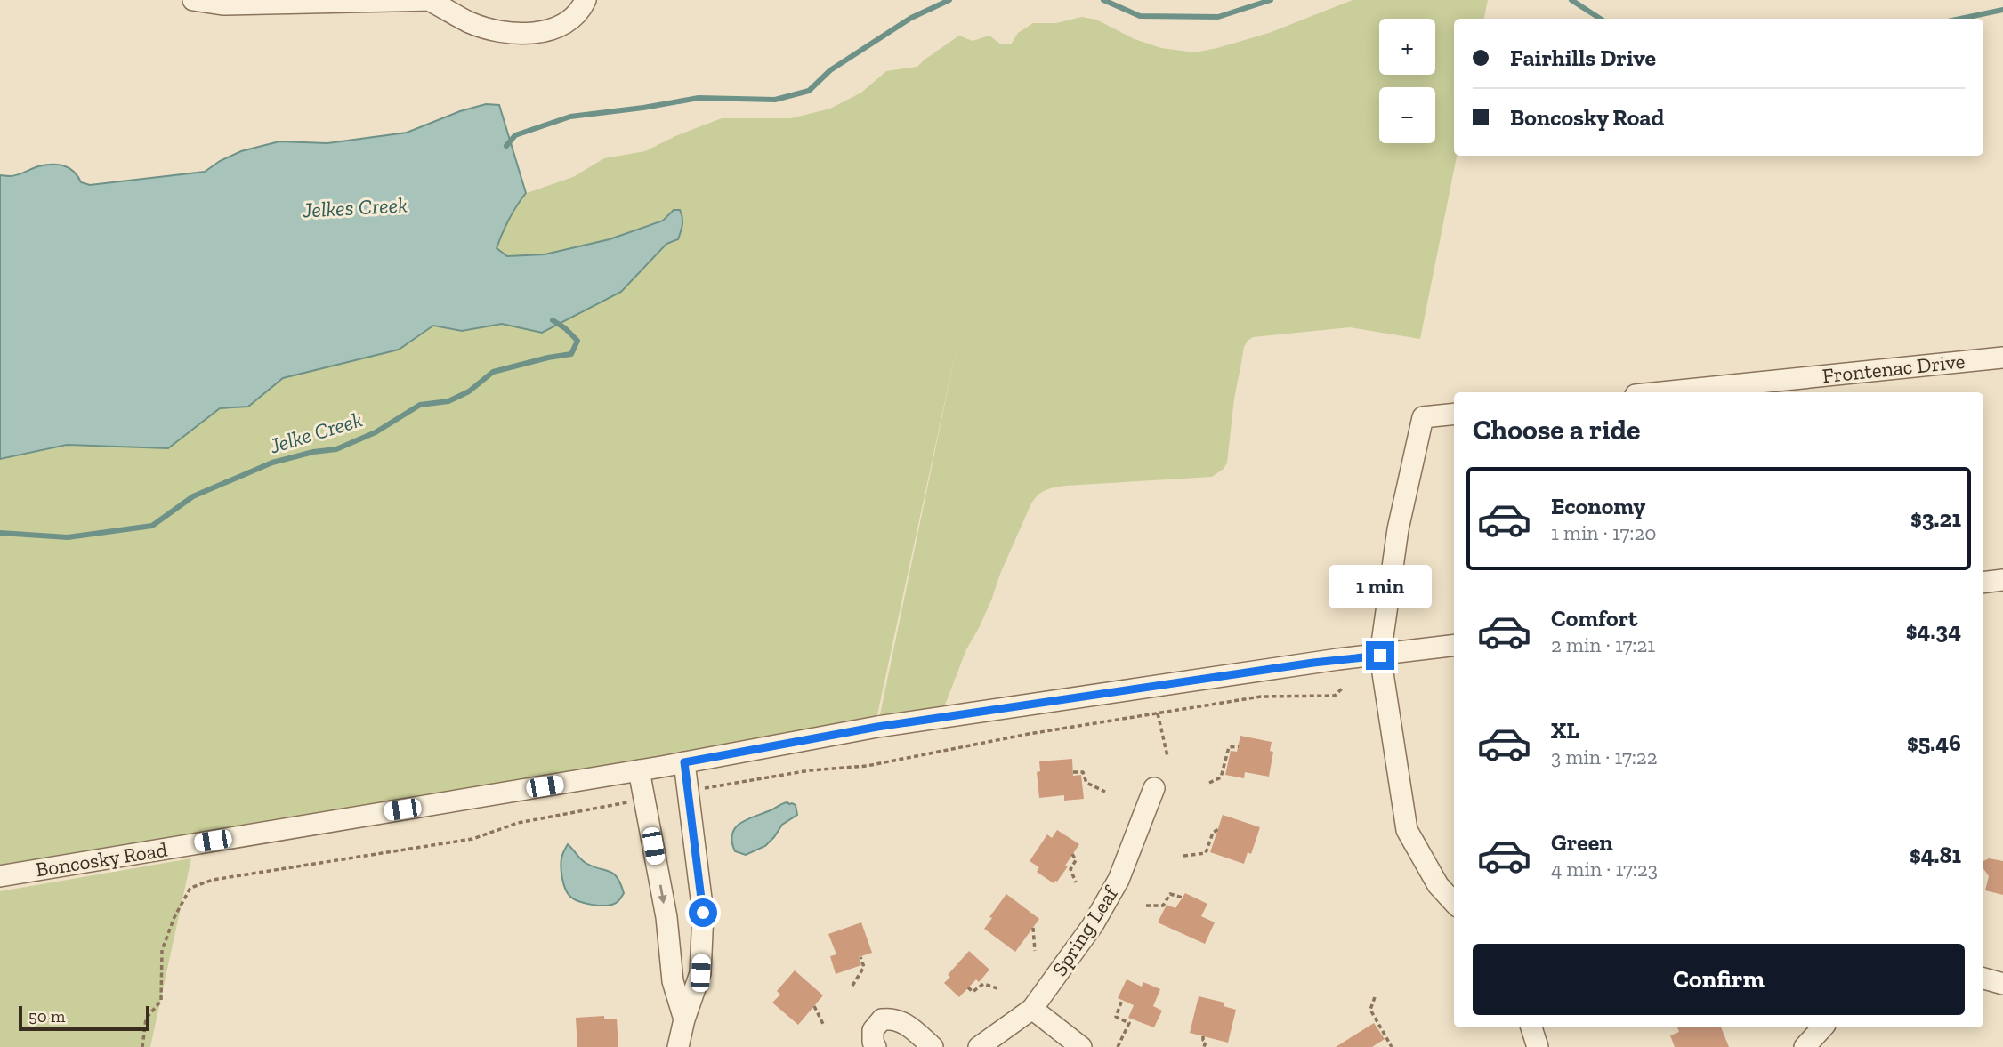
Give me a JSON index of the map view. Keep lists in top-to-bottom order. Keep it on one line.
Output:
{"streets":{"street":["Frontenac Drive","Boncosky Road","Spring Leaf"]},"water":["Jelkes Creek","Jelke Creek"],"scale_bar":"50 m","page":{"map_buttons":["+","−"],"banner":["Fairhills Drive","Boncosky Road"],"heading":"Choose a ride","list":[{"name":"Economy","note":"1 min · 17:20","value":"$3.21"},{"name":"Comfort","note":"2 min · 17:21","value":"$4.34"},{"name":"XL","note":"3 min · 17:22","value":"$5.46"},{"name":"Green","note":"4 min · 17:23","value":"$4.81"}],"bubble":"1 min","buttons":"Confirm","scale":"50 m"}}
